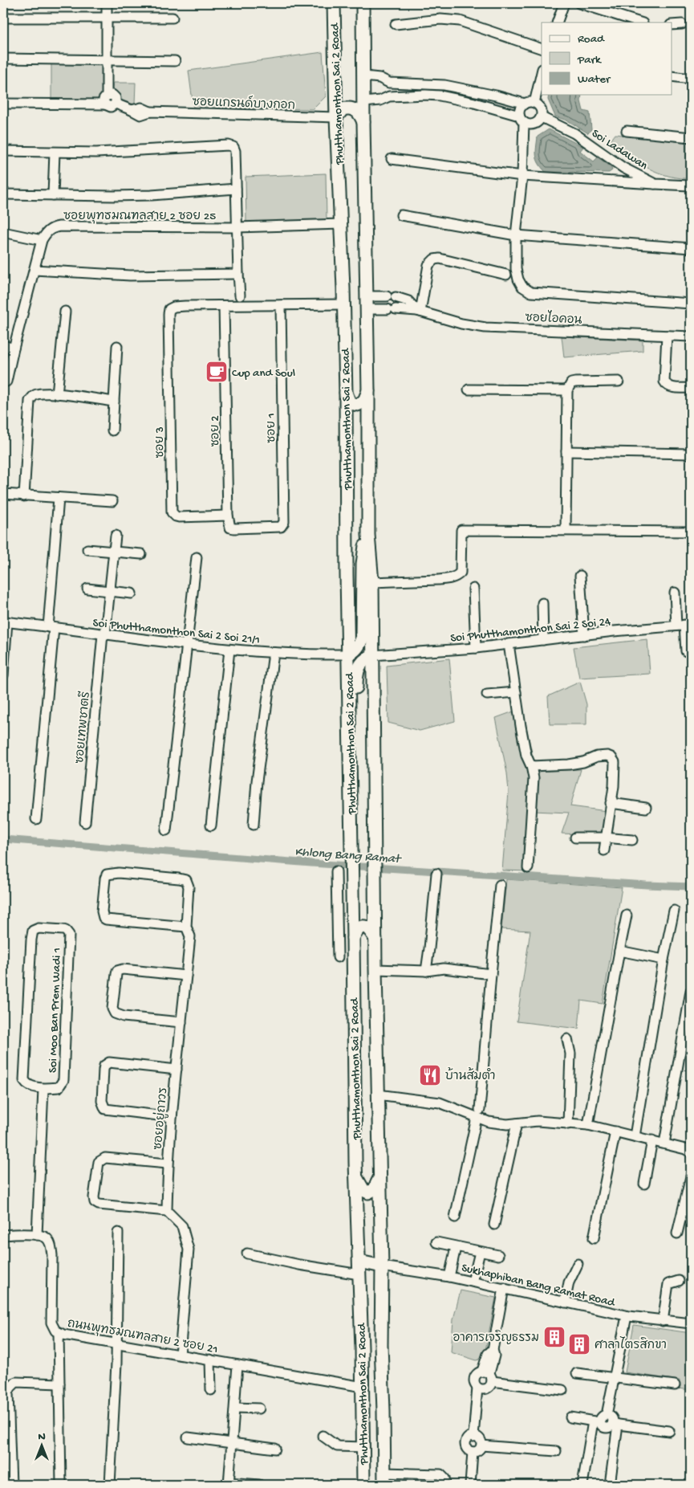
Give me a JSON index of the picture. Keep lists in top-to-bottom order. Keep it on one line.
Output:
{"streets":{"main road":["Phutthamonthon Sai 2 Road"],"street":["ซอยแกรนด์บางกอก","Soi Ladawan","ซอยพุทธมณฑลสาย 2 ซอย 25","ซอยไอคอน","ซอย 1","ซอย 2","ซอย 3","Soi Phutthamonthon Sai 2 Soi 24","Soi Phutthamonthon Sai 2 Soi 21/1","ซอยเทพชาตรี","Soi Moo Ban Prem Wadi 1","ซอยอยู่ถาวร","Sukhaphiban Bang Ramat Road","ถนนพุทธมณฑลสาย 2 ซอย 21"]},"crossings":[["Phutthamonthon Sai 2 Road","ซอยแกรนด์บางกอก"],["Phutthamonthon Sai 2 Road","ซอยพุทธมณฑลสาย 2 ซอย 25"],["Phutthamonthon Sai 2 Road","ซอยไอคอน"],["Phutthamonthon Sai 2 Road","Soi Phutthamonthon Sai 2 Soi 24"],["Phutthamonthon Sai 2 Road","Soi Phutthamonthon Sai 2 Soi 21/1"],["Phutthamonthon Sai 2 Road","Sukhaphiban Bang Ramat Road"],["Phutthamonthon Sai 2 Road","ถนนพุทธมณฑลสาย 2 ซอย 21"],["ซอย 1","ซอย 2"],["ซอย 1","ซอย 3"],["ซอย 2","ซอย 3"],["Soi Phutthamonthon Sai 2 Soi 21/1","ซอยเทพชาตรี"],["Soi Moo Ban Prem Wadi 1","ถนนพุทธมณฑลสาย 2 ซอย 21"]],"water":["Khlong Bang Ramat"],"places":{"cafe":["Cup and Soul"],"restaurant":["บ้านส้มตำ"],"building":["อาคารเจริญธรรม","ศาลาไตรสิกขา"]},"legend":["Road","Park","Water"],"north":"top"}
